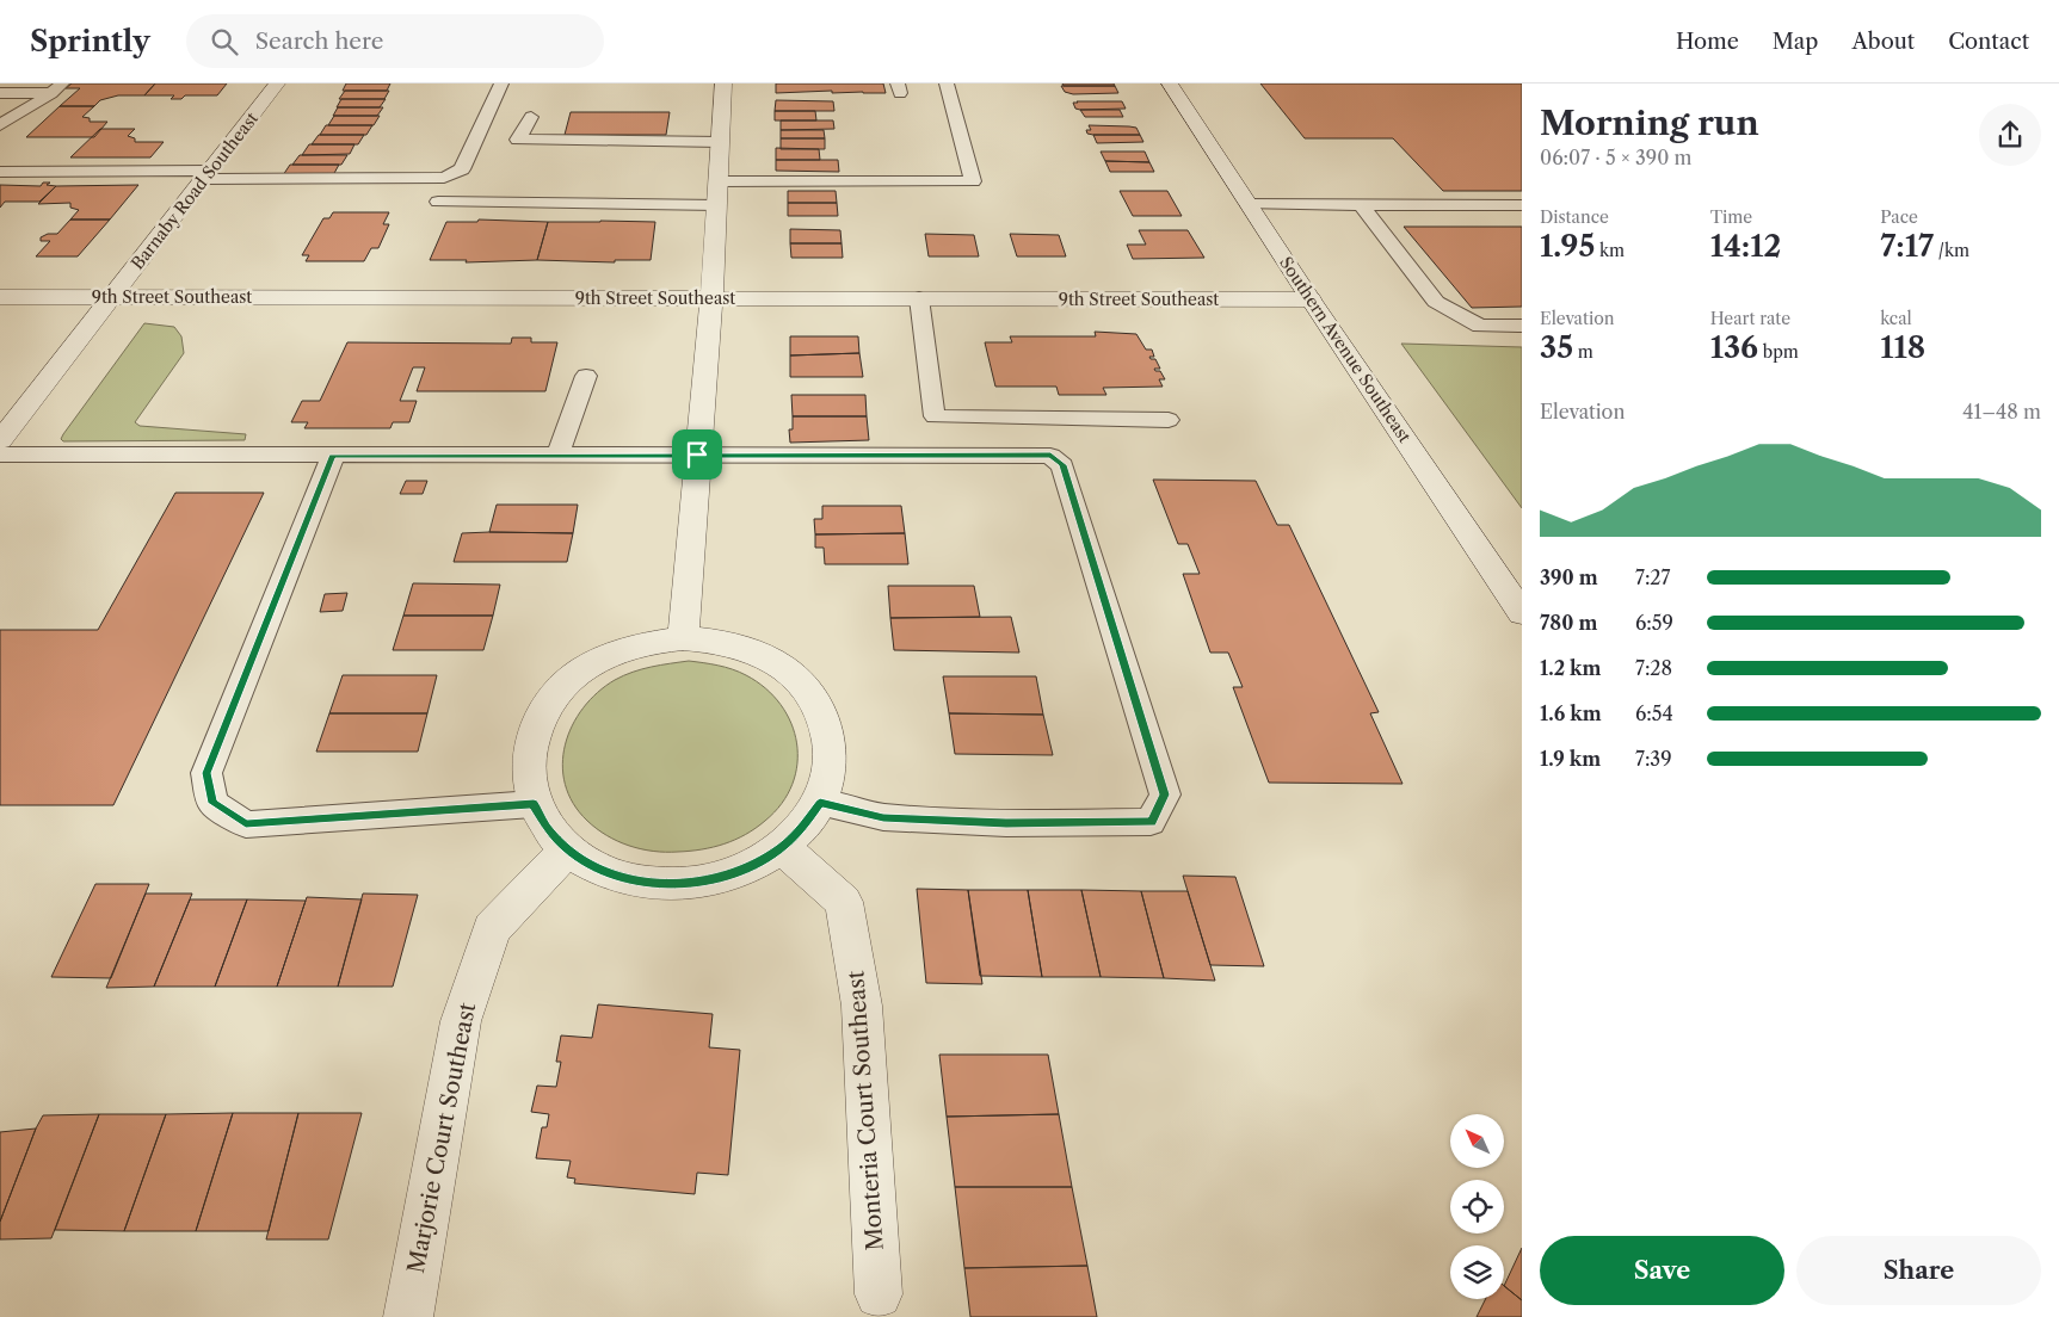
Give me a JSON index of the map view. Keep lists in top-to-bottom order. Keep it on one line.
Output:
{"streets":{"street":["Barnaby Road Southeast","9th Street Southeast","Southern Avenue Southeast","Monteria Court Southeast","Marjorie Court Southeast"]},"crossings":[["Barnaby Road Southeast","9th Street Southeast"],["9th Street Southeast","Southern Avenue Southeast"]],"north":"top left","page":{"header":"Sprintly","search":"Search here","nav":["Home","Map","About","Contact"],"heading":["Morning run","06:07 · 5 × 390 m"],"stats":[["Distance","1.95 km"],["Time","14:12"],["Pace","7:17 /km"],["Elevation","35 m"],["Heart rate","136 bpm"],["kcal","118"]],"chart":["Elevation","41–48 m"],"list":[{"name":"390 m","note":"7:27"},{"name":"780 m","note":"6:59"},{"name":"1.2 km","note":"7:28"},{"name":"1.6 km","note":"6:54"},{"name":"1.9 km","note":"7:39"}],"buttons":["Save","Share"]}}
